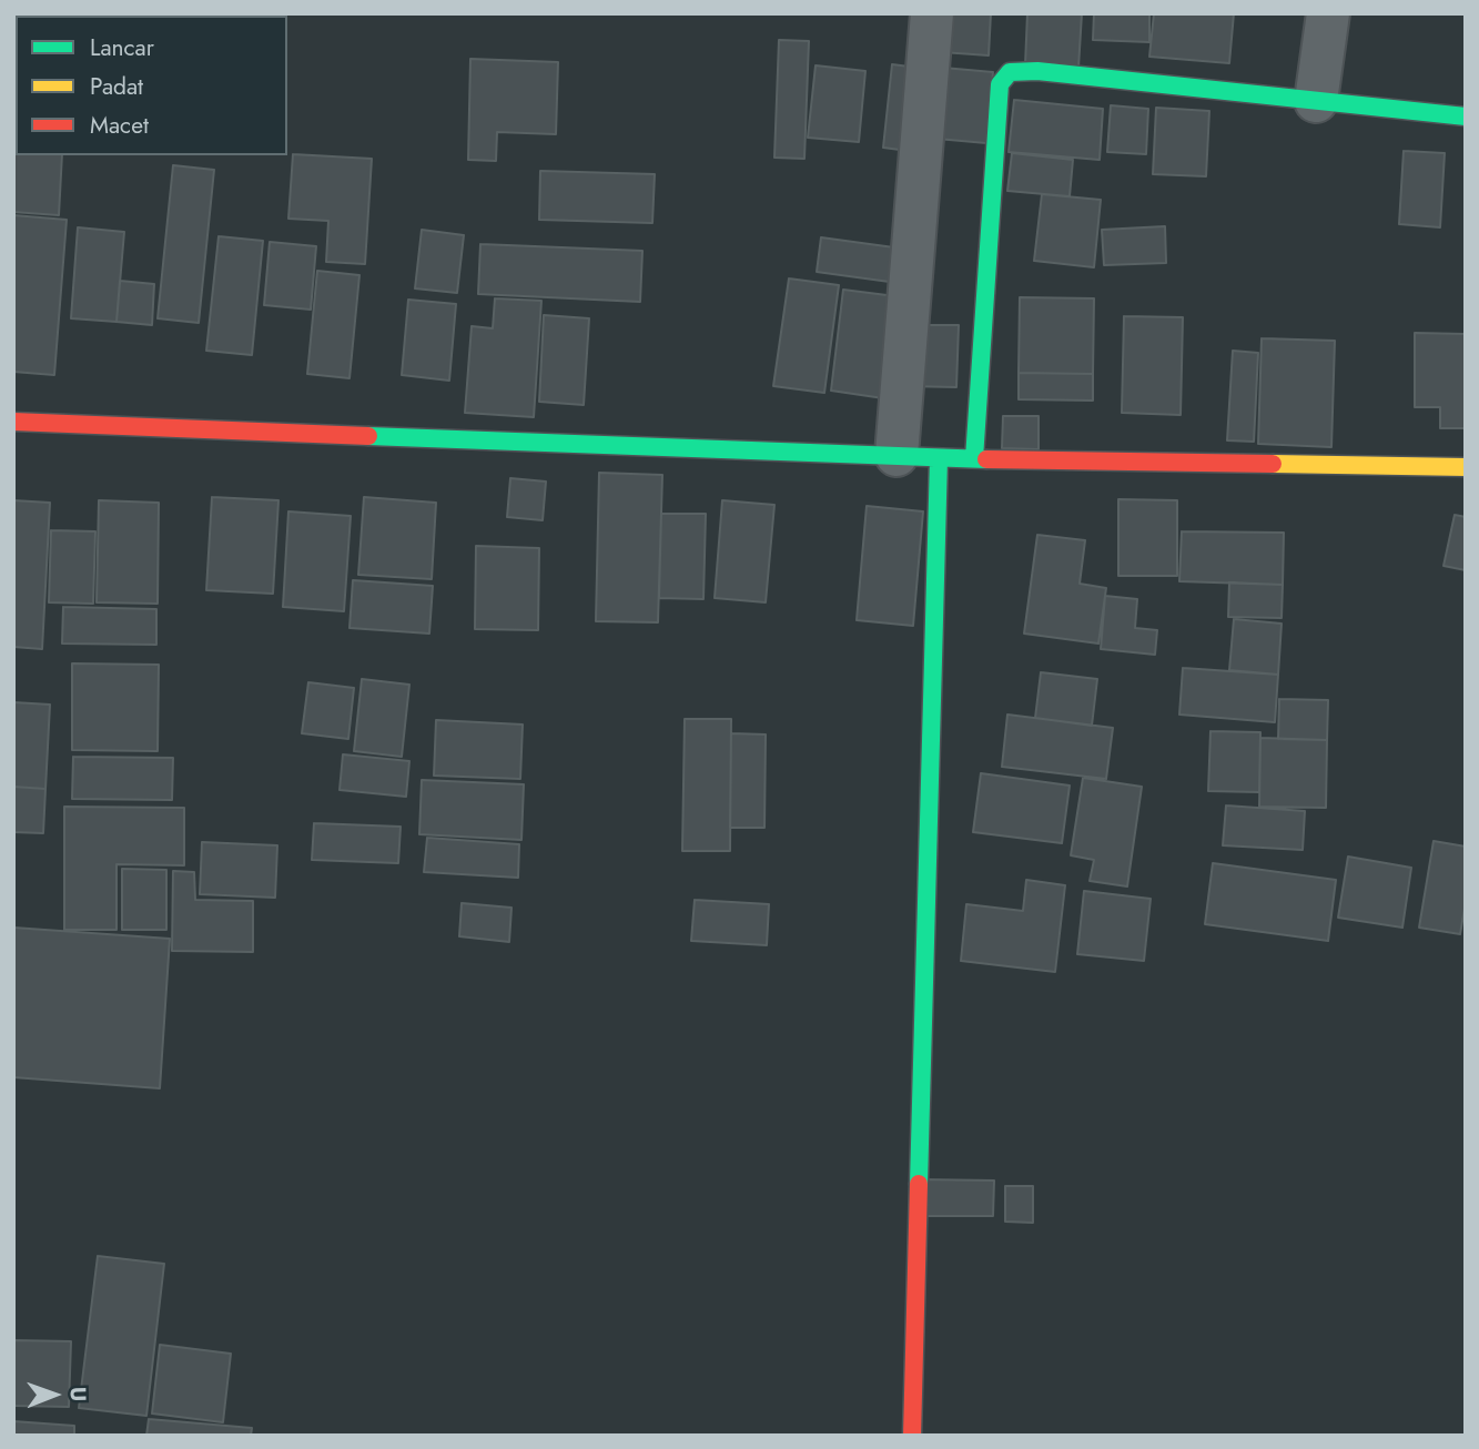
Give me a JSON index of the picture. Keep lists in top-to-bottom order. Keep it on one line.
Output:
{"legend":["Lancar","Padat","Macet"],"north":"right"}
